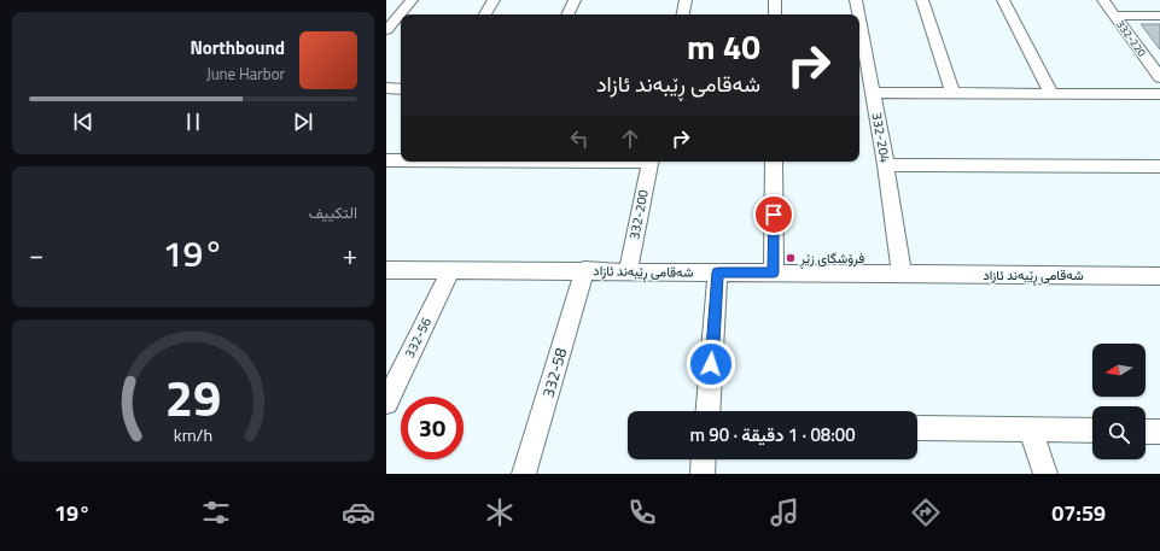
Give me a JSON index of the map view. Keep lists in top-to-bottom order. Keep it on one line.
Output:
{"streets":{"street":["332-220","332-204","332-200","شەقامی ڕێبەند ئازاد","332-56","332-58"]},"crossings":[["332-204","شەقامی ڕێبەند ئازاد"],["332-200","شەقامی ڕێبەند ئازاد"],["شەقامی ڕێبەند ئازاد","332-56"],["شەقامی ڕێبەند ئازاد","332-58"]],"places":["فرۆشگای زێڕ"],"north":"left","page":{"turn":["40 m","شەقامی ڕێبەند ئازاد"],"song":["Northbound","June Harbor"],"tile":"التكييف","heat":["−","19°","+"],"limit":"30","trip":"08:00 · 1 دقيقة · 90 m","tabs":["07:59","19°"],"gauge":["29","km/h"]}}
